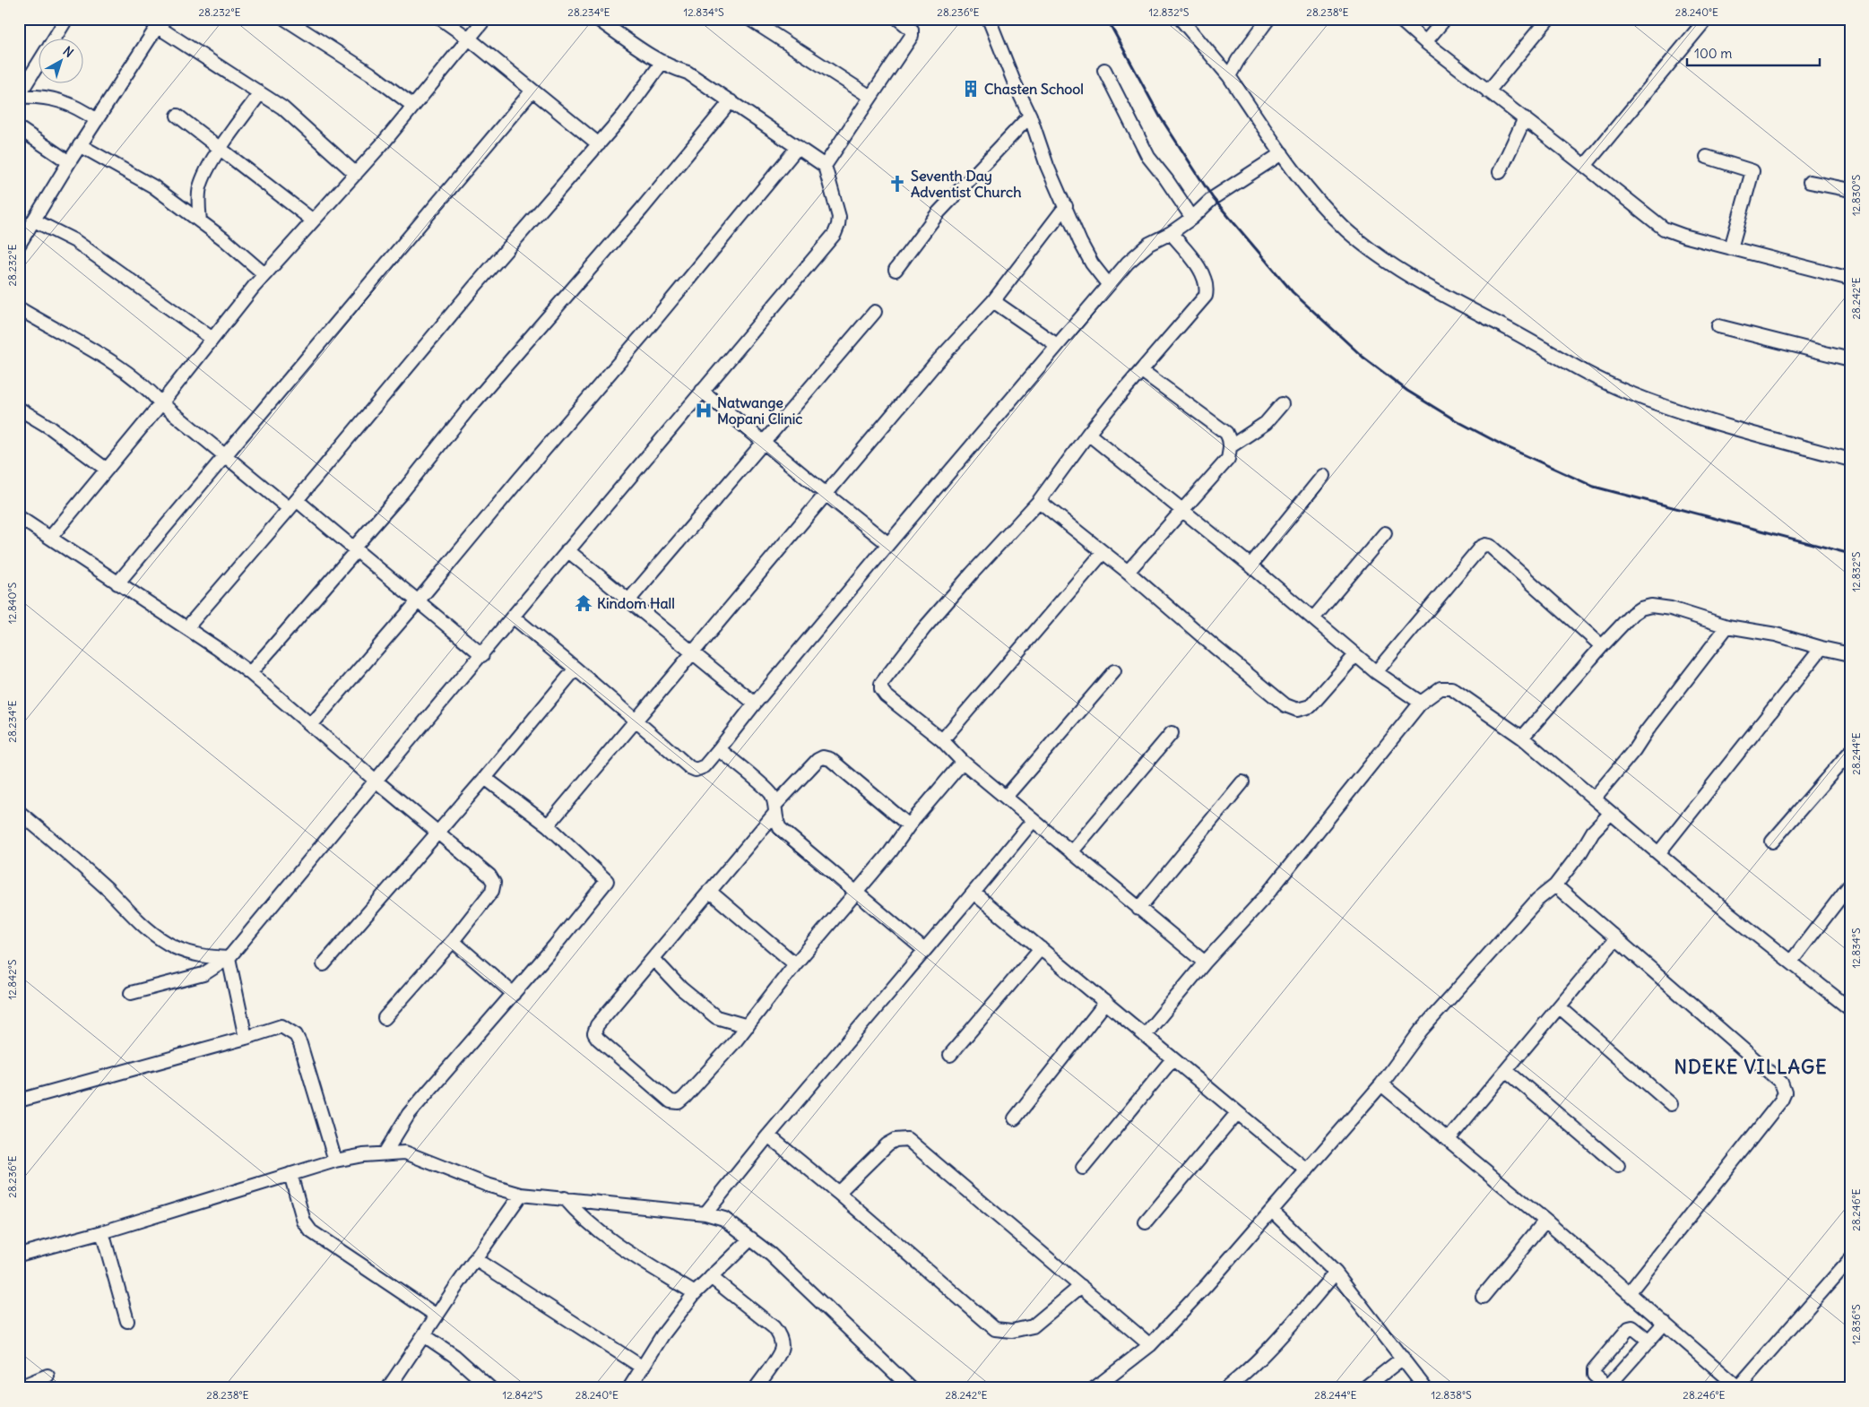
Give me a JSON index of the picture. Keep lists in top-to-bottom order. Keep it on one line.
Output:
{"districts":["NDEKE VILLAGE"],"places":{"building":["Chasten School"],"church":["Seventh Day Adventist Church"],"hospital":["Natwange Mopani Clinic"],"temple":["Kindom Hall"]},"scale_bar":"100 m","north":"top right","coordinates":["28.232°E","28.234°E","12.834°S","28.236°E","12.832°S","28.238°E","28.240°E","12.830°S","28.242°E","12.840°S","28.244°E","12.842°S","28.246°E","12.836°S","12.838°S"]}
